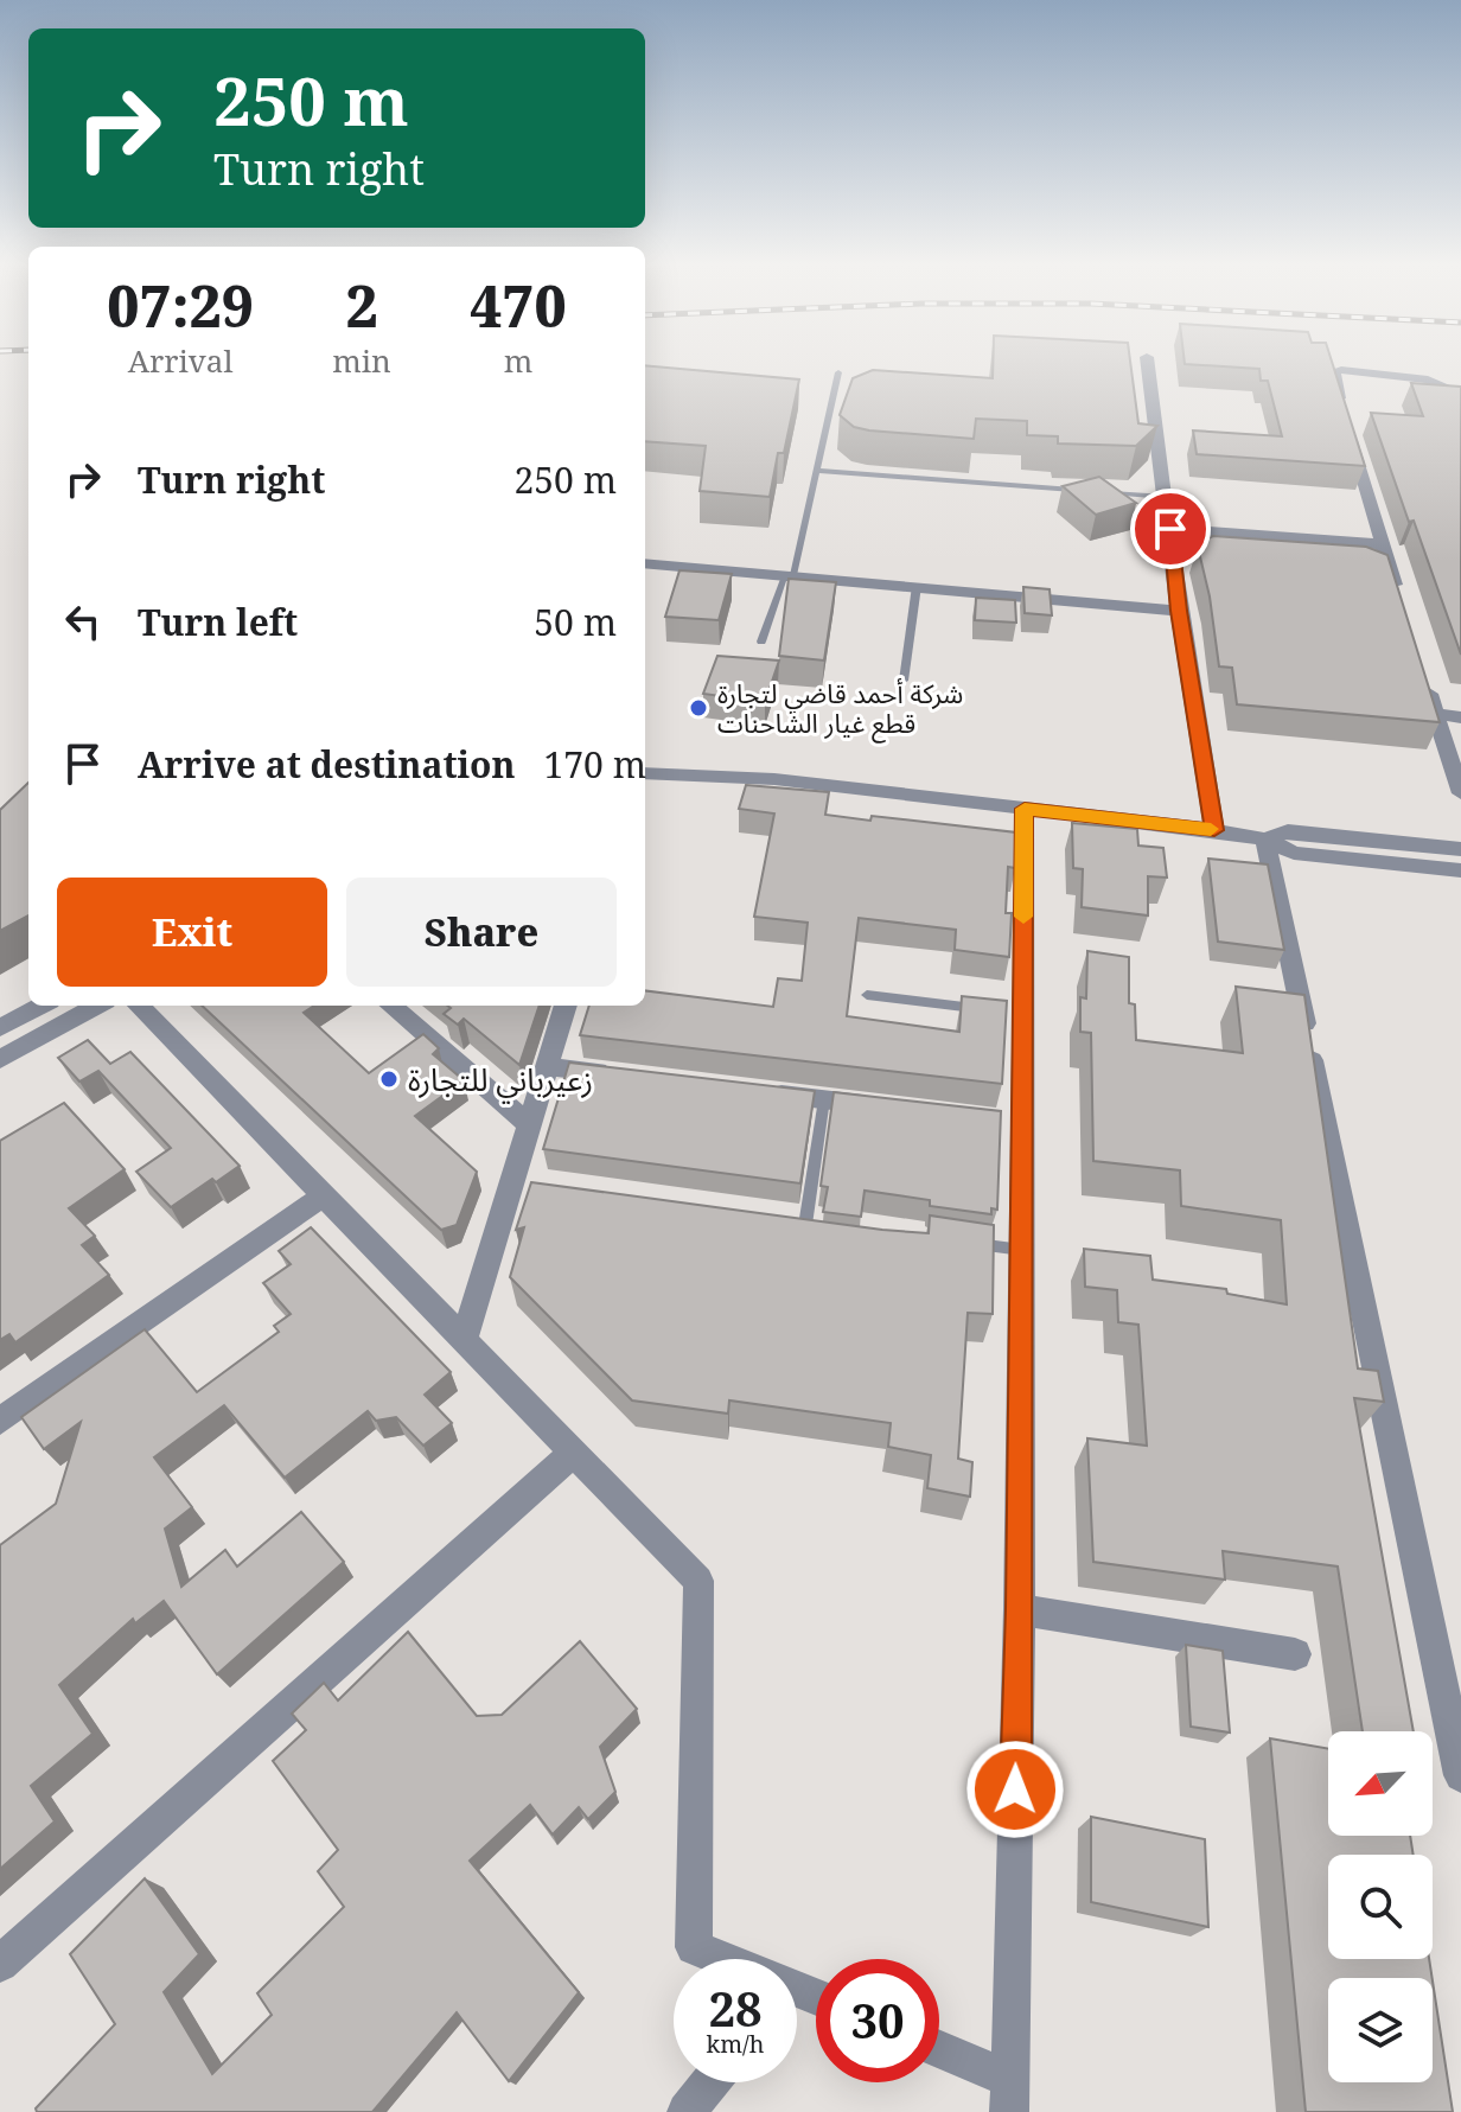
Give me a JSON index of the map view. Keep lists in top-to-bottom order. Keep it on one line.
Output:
{"places":["شركة أحمد قاضي لتجارة قطع غيار الشاحنات","زعيرباني للتجارة"],"north":"bottom left","page":{"turn":["250 m","Turn right"],"eta":["07:29","Arrival","2","min","470","m"],"list":[{"name":"Turn right","value":"250 m"},{"name":"Turn left","value":"50 m"},{"name":"Arrive at destination","value":"170 m"}],"buttons":["Exit","Share"],"speed":"28 km/h","limit":"30"}}
